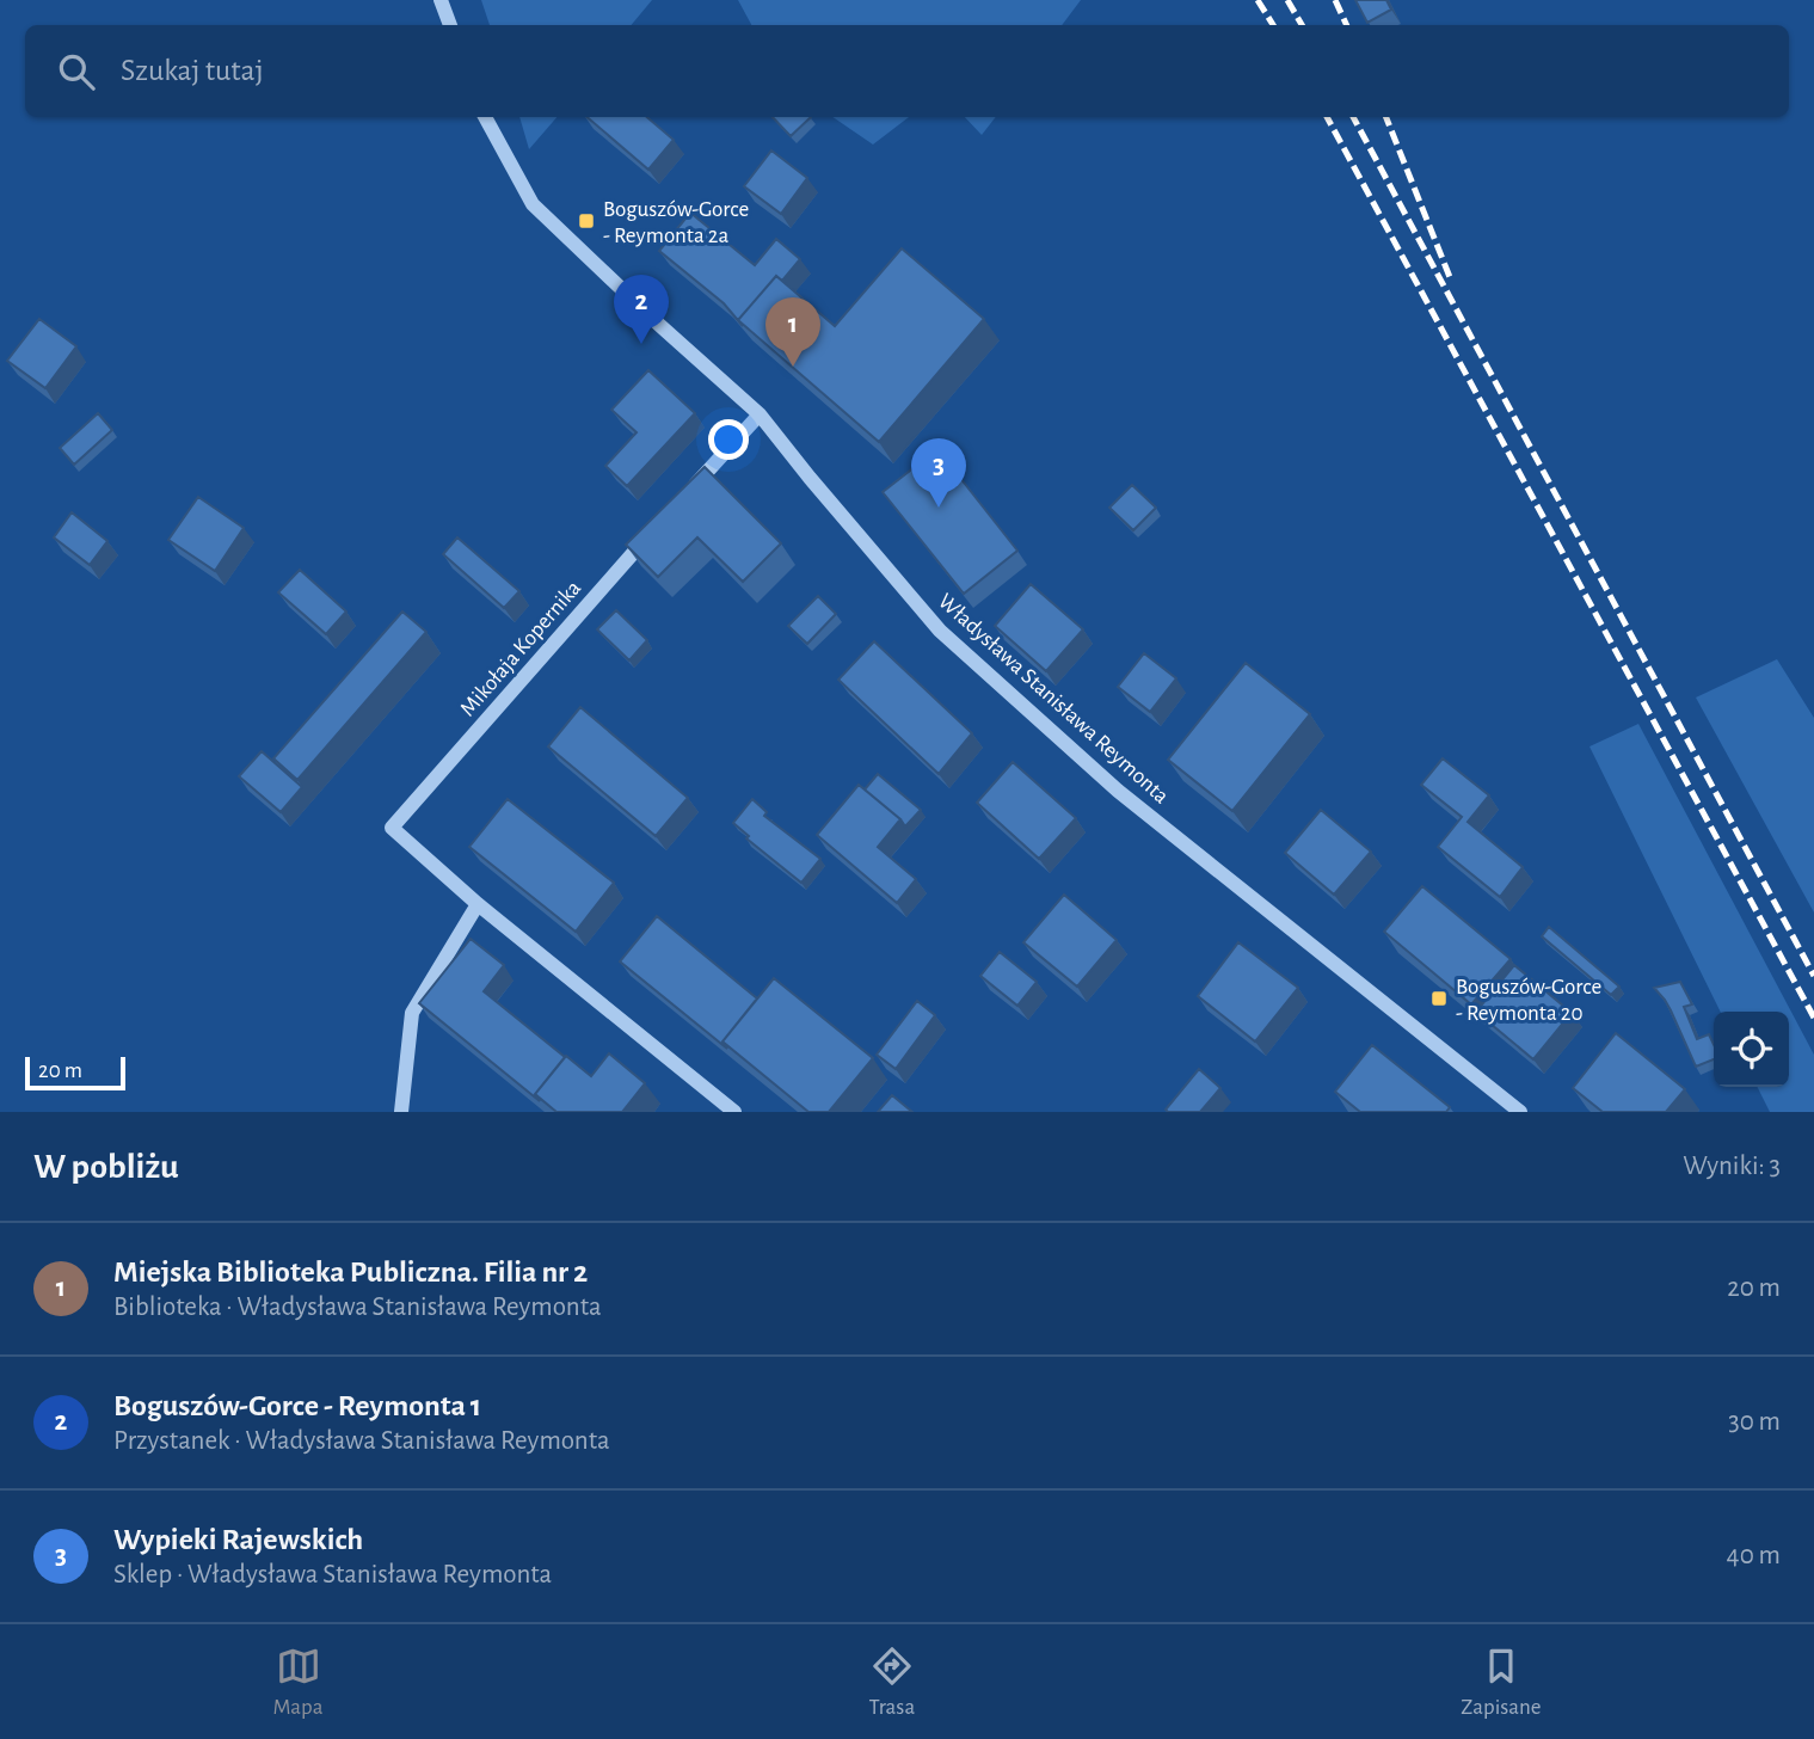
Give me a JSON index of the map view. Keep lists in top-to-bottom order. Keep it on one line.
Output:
{"streets":{"street":["Mikołaja Kopernika","Władysława Stanisława Reymonta"]},"places":{"transit":["Boguszów-Gorce - Reymonta 2a","Boguszów-Gorce - Reymonta 20"]},"scale_bar":"20 m","page":{"search":"Szukaj tutaj","pins":["2","1","3"],"scale":"20 m","heading":["W pobliżu","Wyniki: 3"],"list":[{"mark":"1","name":"Miejska Biblioteka Publiczna. Filia nr 2","note":"Biblioteka · Władysława Stanisława Reymonta","value":"20 m"},{"mark":"2","name":"Boguszów-Gorce - Reymonta 1","note":"Przystanek · Władysława Stanisława Reymonta","value":"30 m"},{"mark":"3","name":"Wypieki Rajewskich","note":"Sklep · Władysława Stanisława Reymonta","value":"40 m"}],"nav":["Mapa","Trasa","Zapisane"]}}
